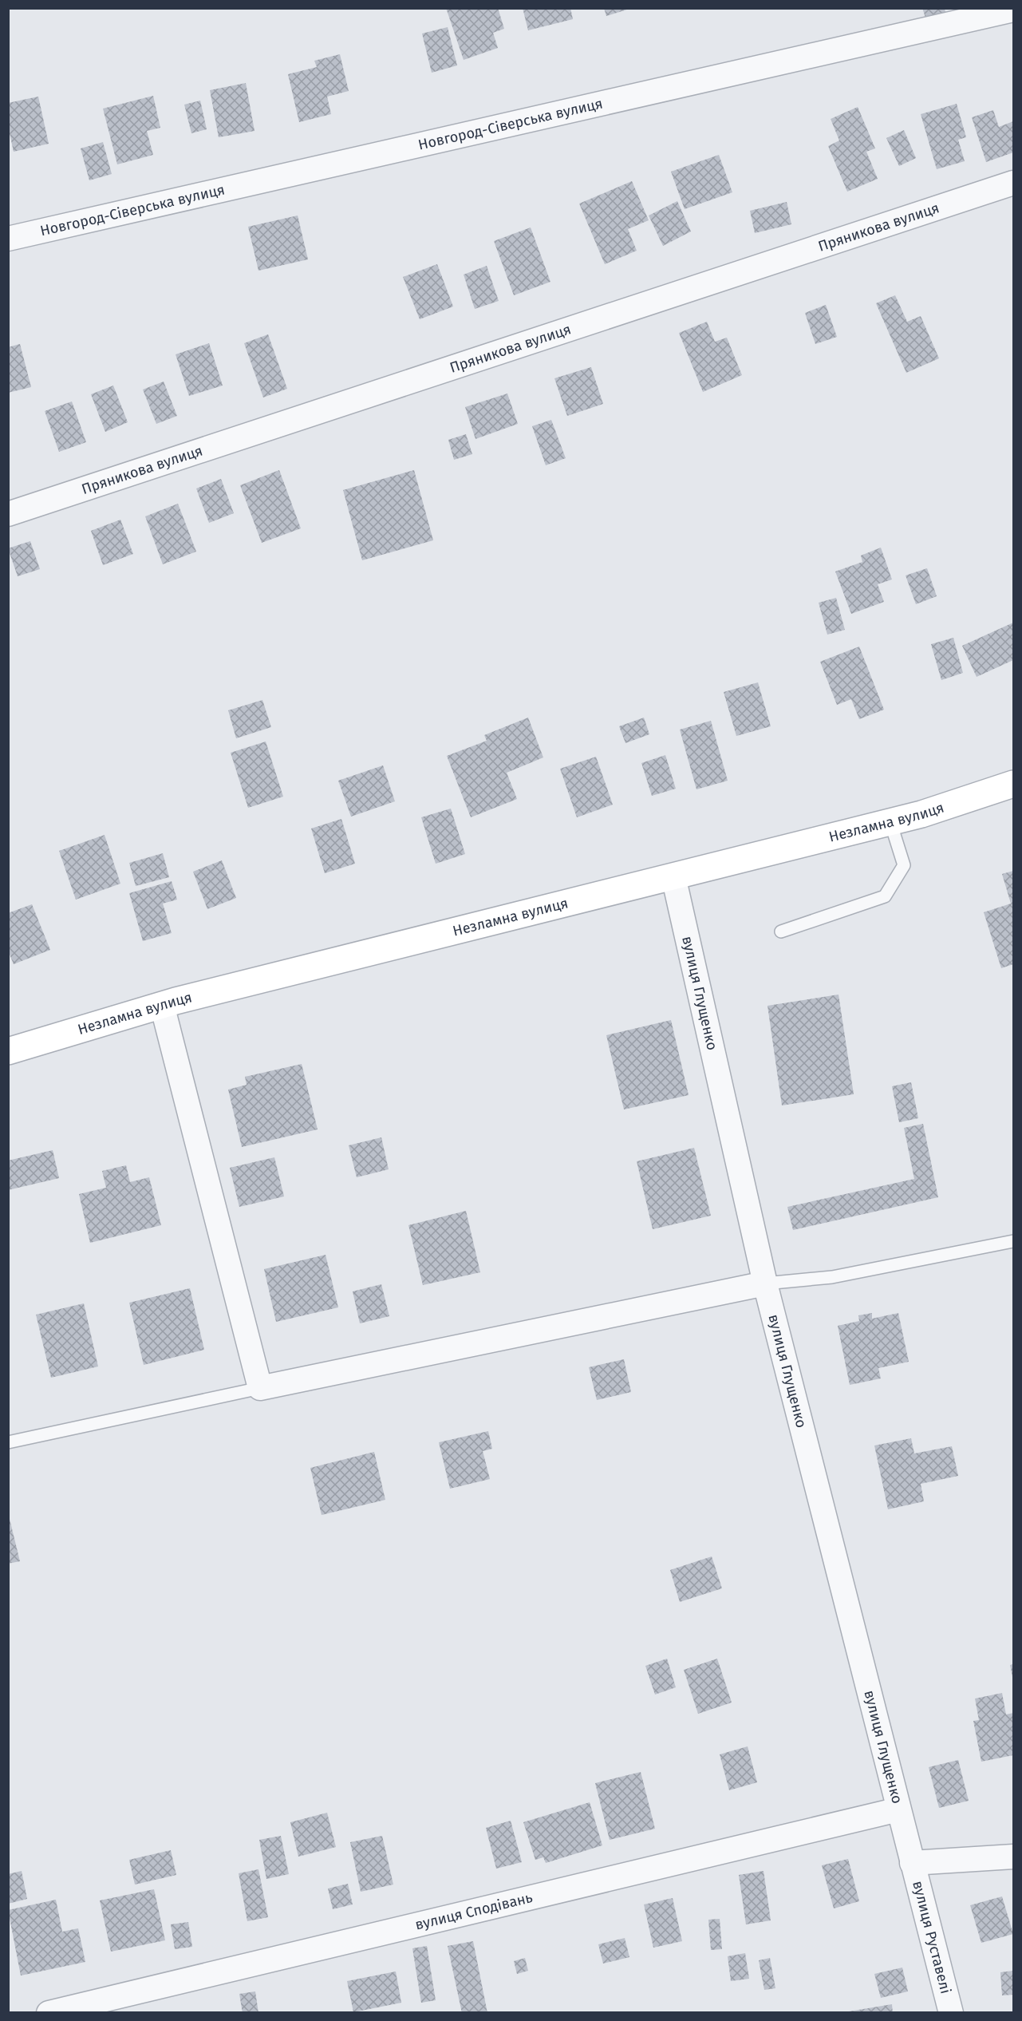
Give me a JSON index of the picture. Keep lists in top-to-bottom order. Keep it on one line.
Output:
{"streets":{"street":["Новгород-Сіверська вулиця","Пряникова вулиця","Незламна вулиця","вулиця Глущенко","вулиця Сподівань","вулиця Руставелі"]},"crossings":[["Незламна вулиця","вулиця Глущенко"],["вулиця Глущенко","вулиця Сподівань"],["вулиця Глущенко","вулиця Руставелі"]]}
